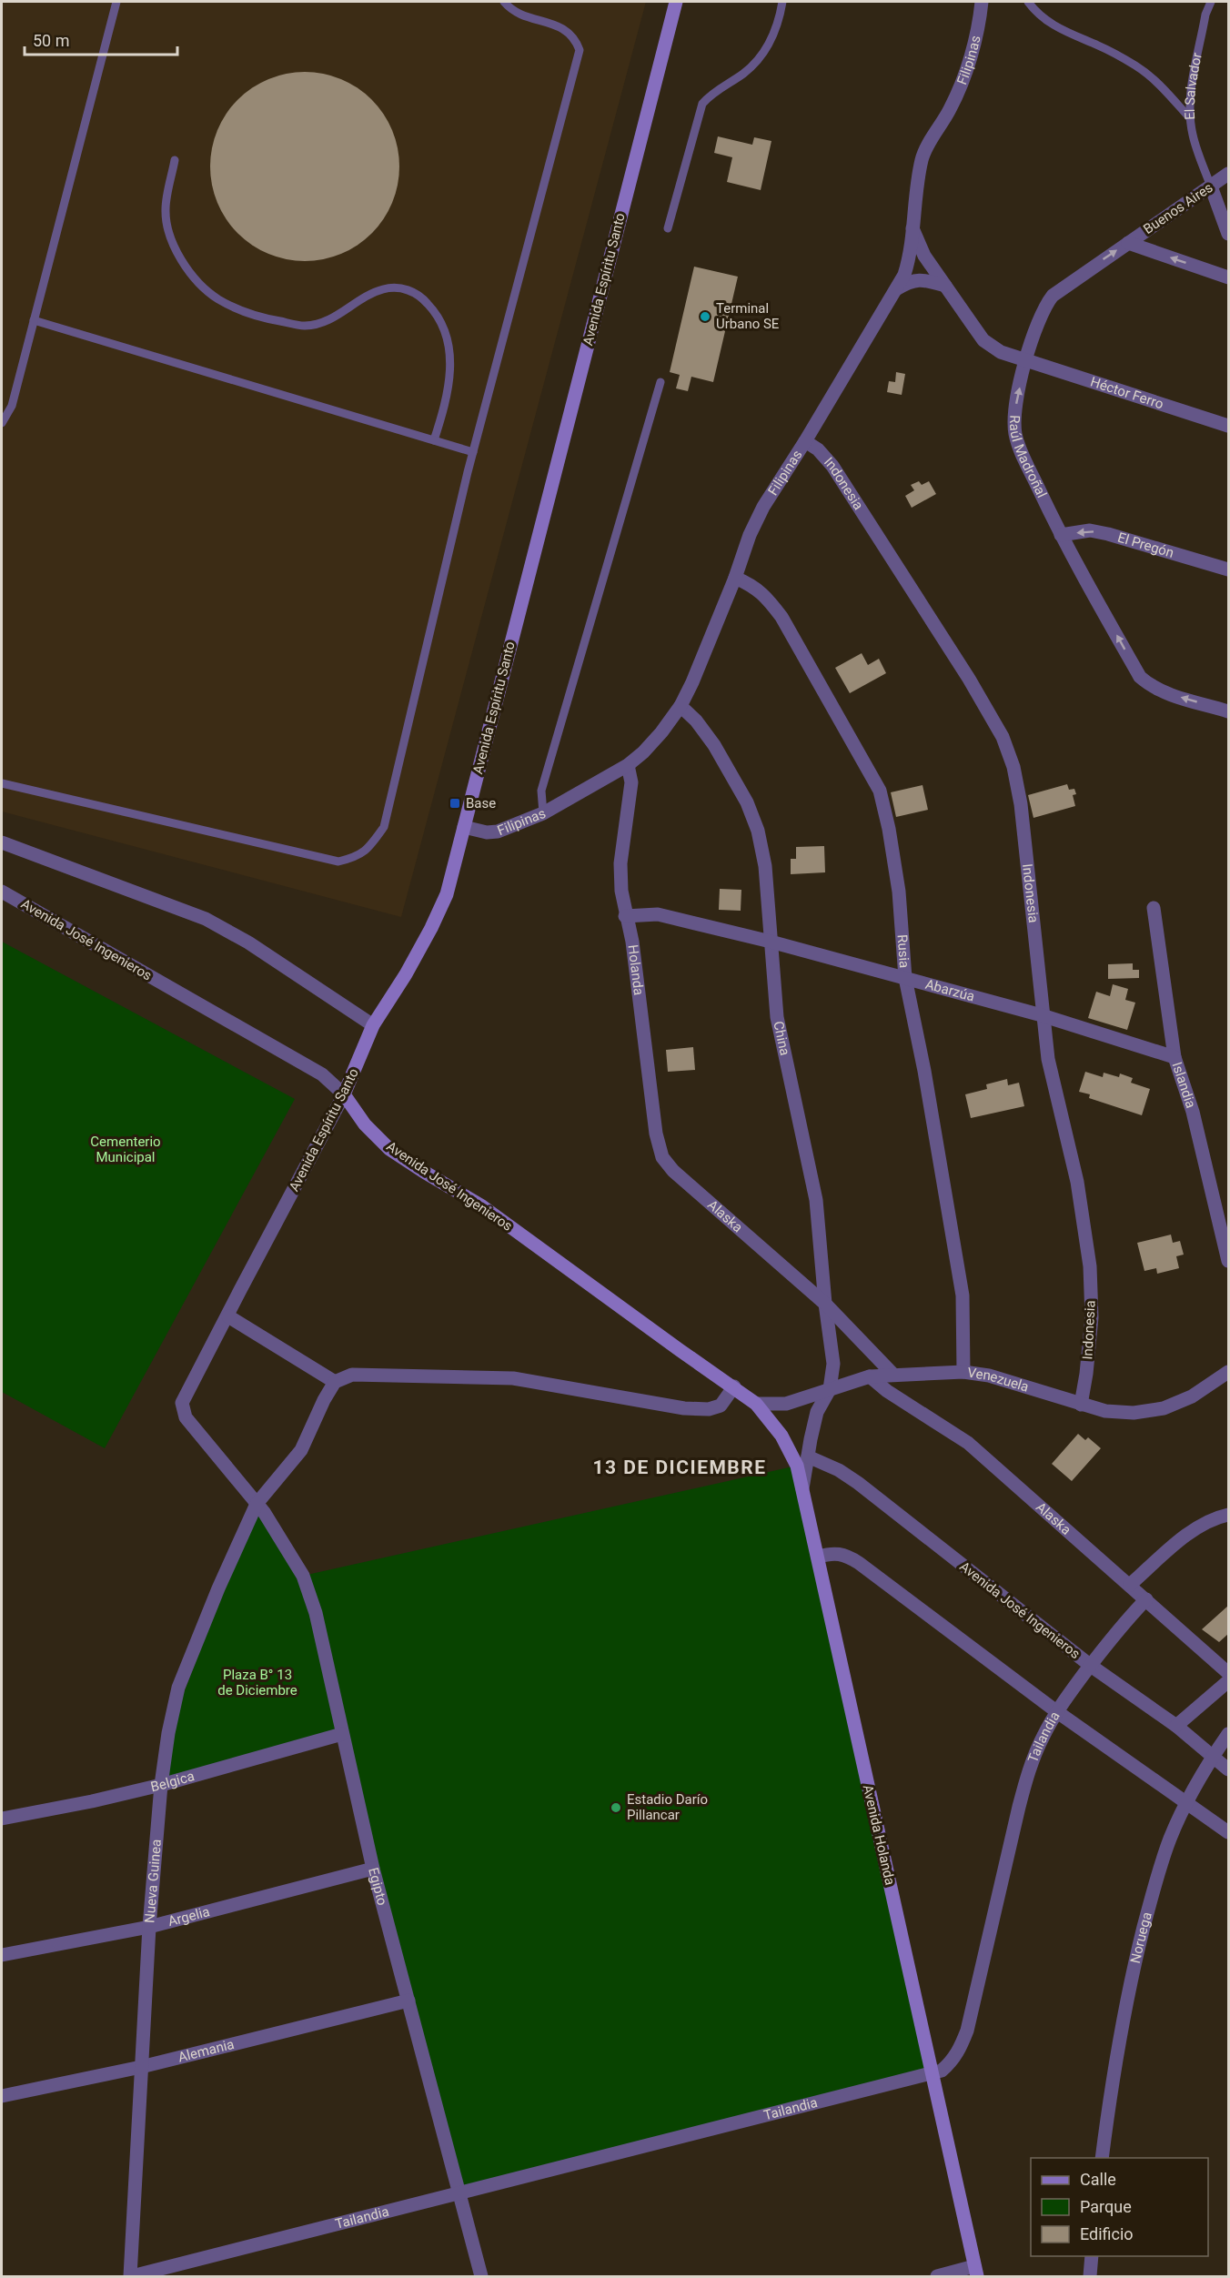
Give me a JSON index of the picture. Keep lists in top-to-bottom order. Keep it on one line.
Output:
{"streets":{"street":["Filipinas","El Salvador","Buenos Aires","Avenida Espíritu Santo","Héctor Ferro","Raúl Madroñal","Indonesia","El Pregón","Avenida José Ingenieros","Rusia","Holanda","Abarzúa","China","Islandia","Alaska","Venezuela","Tailandia","Belgica","Avenida Holanda","Nueva Guinea","Egipto","Argelia","Noruega","Alemania"]},"crossings":[["Filipinas","Avenida Espíritu Santo"],["Filipinas","Héctor Ferro"],["Filipinas","Indonesia"],["Filipinas","Rusia"],["Filipinas","Holanda"],["Filipinas","China"],["El Salvador","Buenos Aires"],["Buenos Aires","Raúl Madroñal"],["Avenida Espíritu Santo","Avenida José Ingenieros"],["Avenida Espíritu Santo","Nueva Guinea"],["Avenida Espíritu Santo","Egipto"],["Héctor Ferro","Raúl Madroñal"],["Raúl Madroñal","El Pregón"],["Indonesia","Abarzúa"],["Indonesia","Venezuela"],["Avenida José Ingenieros","Venezuela"],["Avenida José Ingenieros","Tailandia"],["Avenida José Ingenieros","Avenida Holanda"],["Avenida José Ingenieros","Noruega"],["Rusia","Abarzúa"],["Rusia","Venezuela"],["Holanda","Abarzúa"],["Holanda","Alaska"],["Abarzúa","China"],["Abarzúa","Islandia"],["China","Alaska"],["China","Venezuela"],["Alaska","Venezuela"],["Alaska","Tailandia"],["Venezuela","Avenida Holanda"],["Tailandia","Avenida Holanda"],["Tailandia","Nueva Guinea"],["Tailandia","Egipto"],["Belgica","Nueva Guinea"],["Belgica","Egipto"],["Nueva Guinea","Egipto"],["Nueva Guinea","Argelia"],["Nueva Guinea","Alemania"],["Egipto","Argelia"],["Egipto","Alemania"]],"one_way":["El Pregón"],"districts":["13 DE DICIEMBRE"],"parks":["Cementerio Municipal","Plaza B° 13 de Diciembre"],"places":{"other":["Terminal Urbano SE","Estadio Darío Pillancar"],"transit":["Base"]},"legend":["Calle","Parque","Edificio"],"scale_bar":"50 m"}
